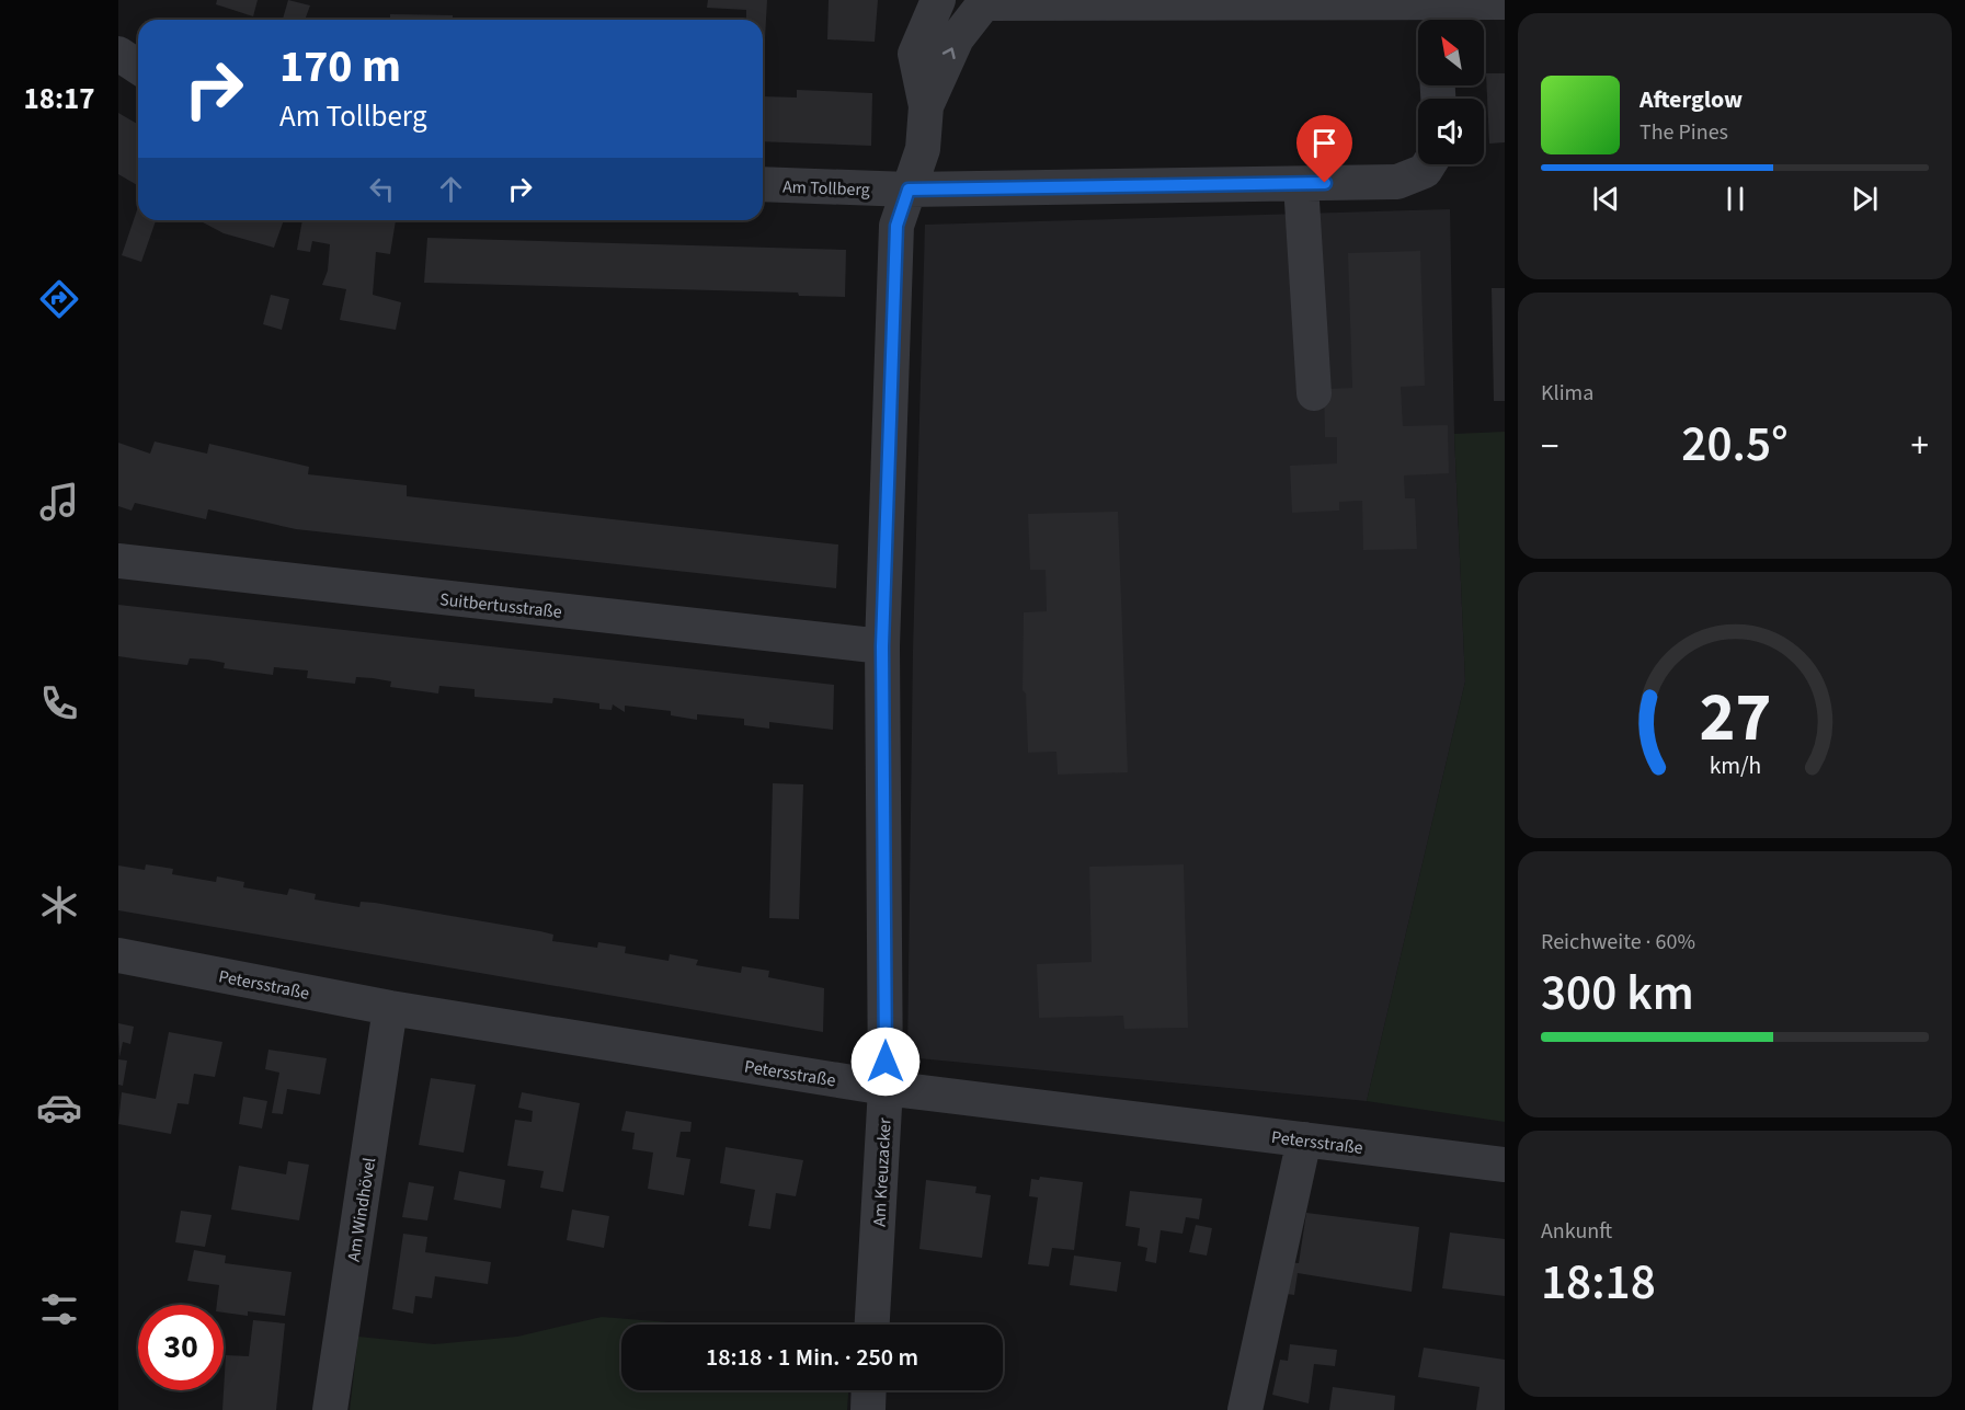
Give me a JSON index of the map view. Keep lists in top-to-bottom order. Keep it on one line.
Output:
{"streets":{"street":["Am Tollberg","Suitbertusstraße","Petersstraße","Am Kreuzacker","Am Windhövel"]},"crossings":[["Am Tollberg","Am Kreuzacker"],["Suitbertusstraße","Am Kreuzacker"],["Petersstraße","Am Kreuzacker"],["Petersstraße","Am Windhövel"]],"north":"top left","page":{"tabs":"18:17","turn":["170 m","Am Tollberg"],"song":["Afterglow","The Pines"],"tile":["Klima",["Reichweite · 60%","300 km"],["Ankunft","18:18"]],"heat":["−","20.5°","+"],"limit":"30","trip":"18:18 · 1 Min. · 250 m","gauge":["27","km/h"]}}
